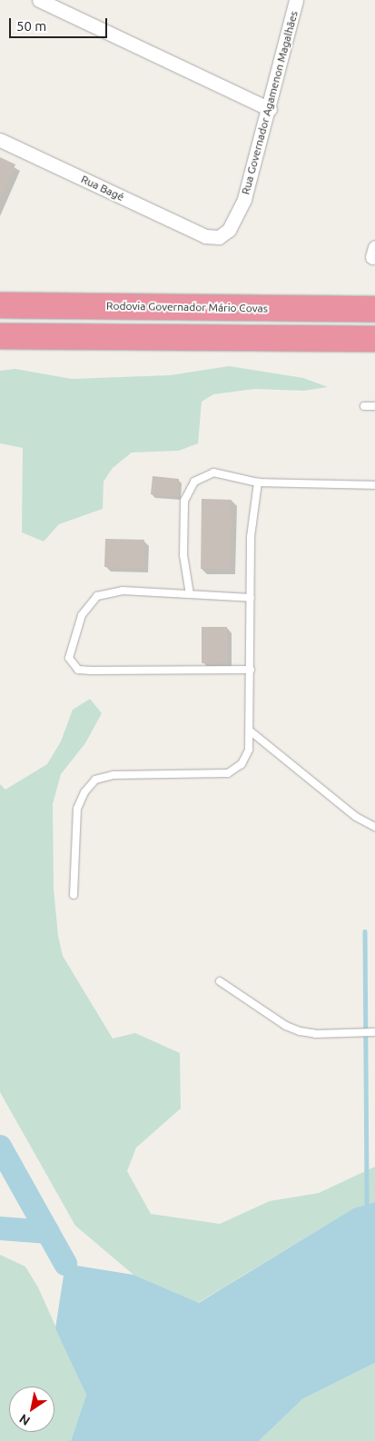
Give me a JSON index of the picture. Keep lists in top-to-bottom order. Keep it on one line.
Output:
{"streets":{"highway":["Rodovia Governador Mário Covas"],"street":["Rua Governador Agamenon Magalhães","Rua Bagé"]},"crossings":[["Rua Governador Agamenon Magalhães","Rua Bagé"]],"scale_bar":"50 m","north":"bottom left"}
